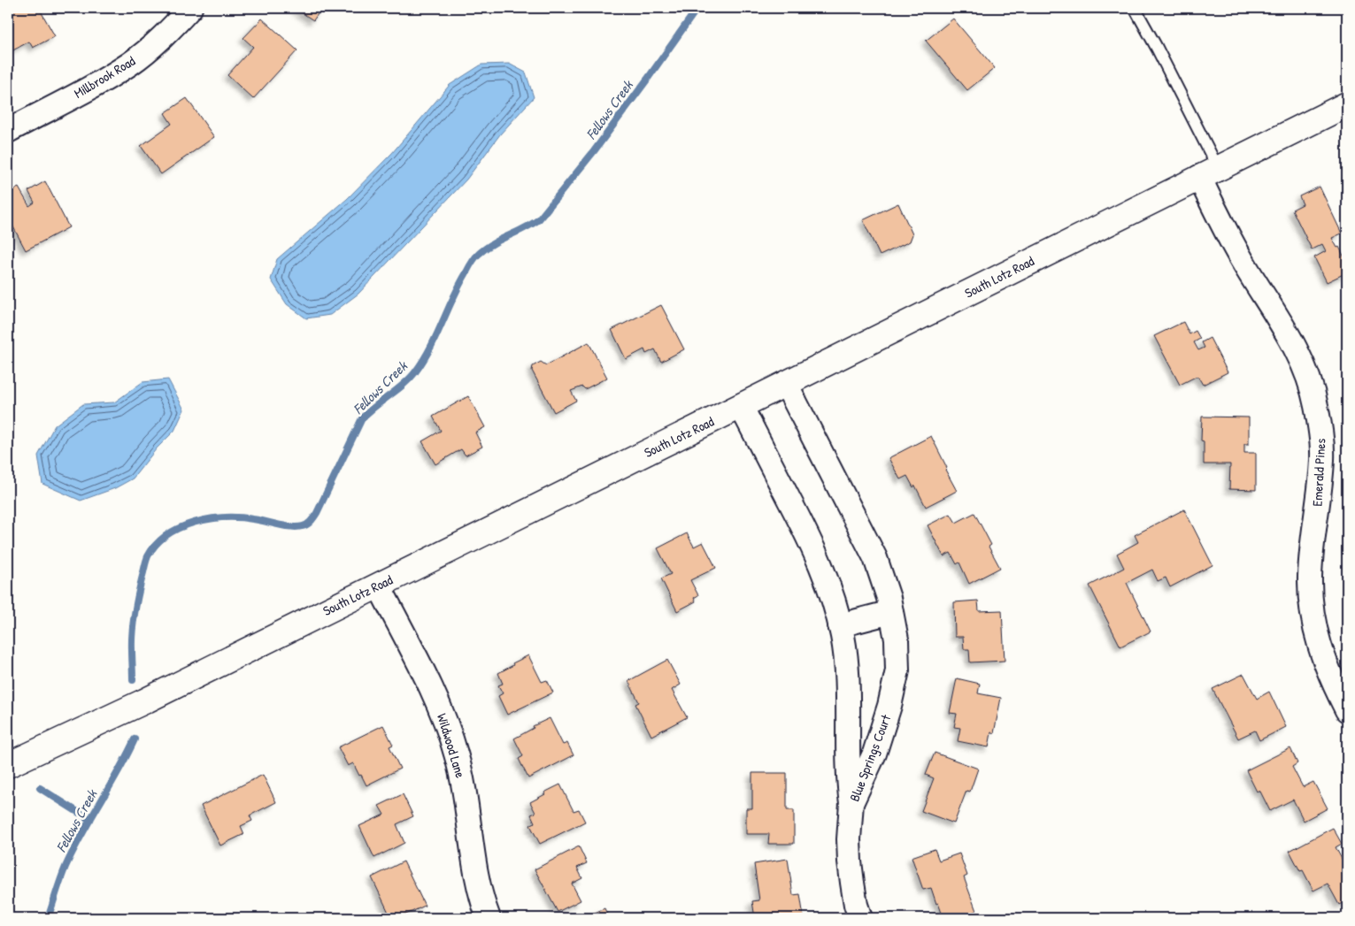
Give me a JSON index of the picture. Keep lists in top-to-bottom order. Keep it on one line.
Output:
{"streets":{"street":["Millbrook Road","South Lotz Road","Emerald Pines","Wildwood Lane","Blue Springs Court"]},"crossings":[["South Lotz Road","Emerald Pines"],["South Lotz Road","Wildwood Lane"],["South Lotz Road","Blue Springs Court"]],"water":["Fellows Creek"]}
